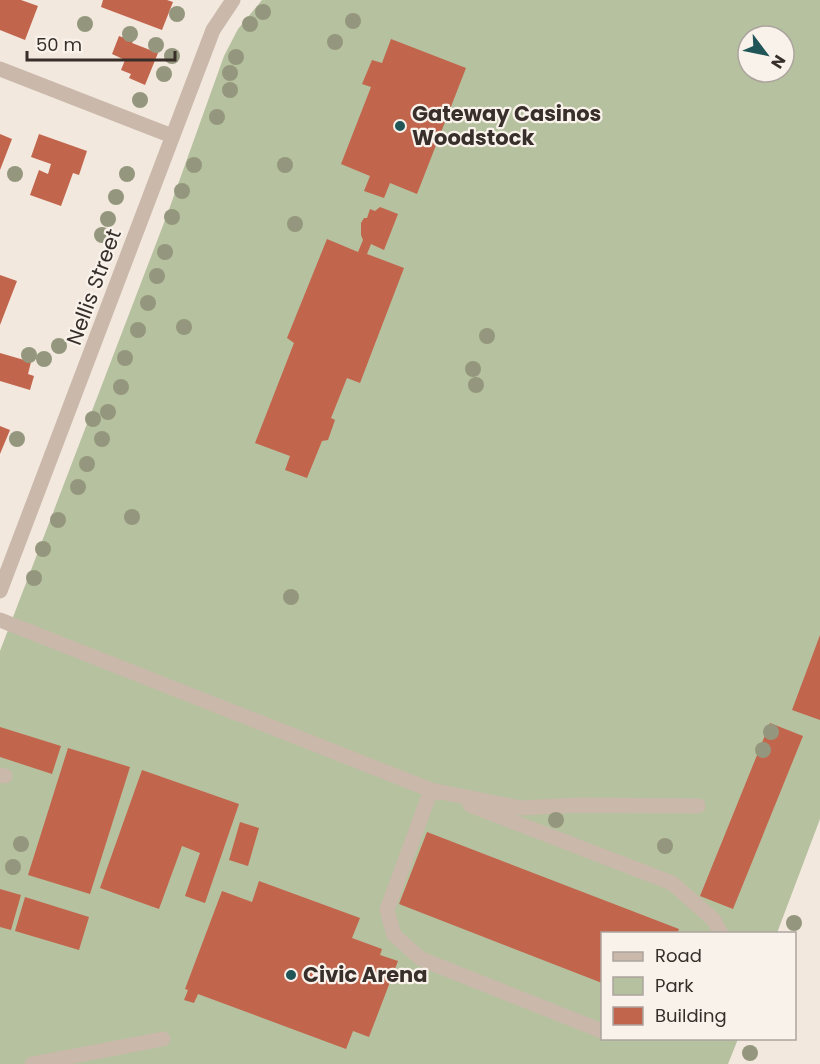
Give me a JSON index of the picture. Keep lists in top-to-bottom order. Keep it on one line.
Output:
{"streets":{"street":["Nellis Street"]},"places":["Gateway Casinos Woodstock","Civic Arena"],"legend":["Road","Park","Building"],"scale_bar":"50 m","north":"bottom right"}
